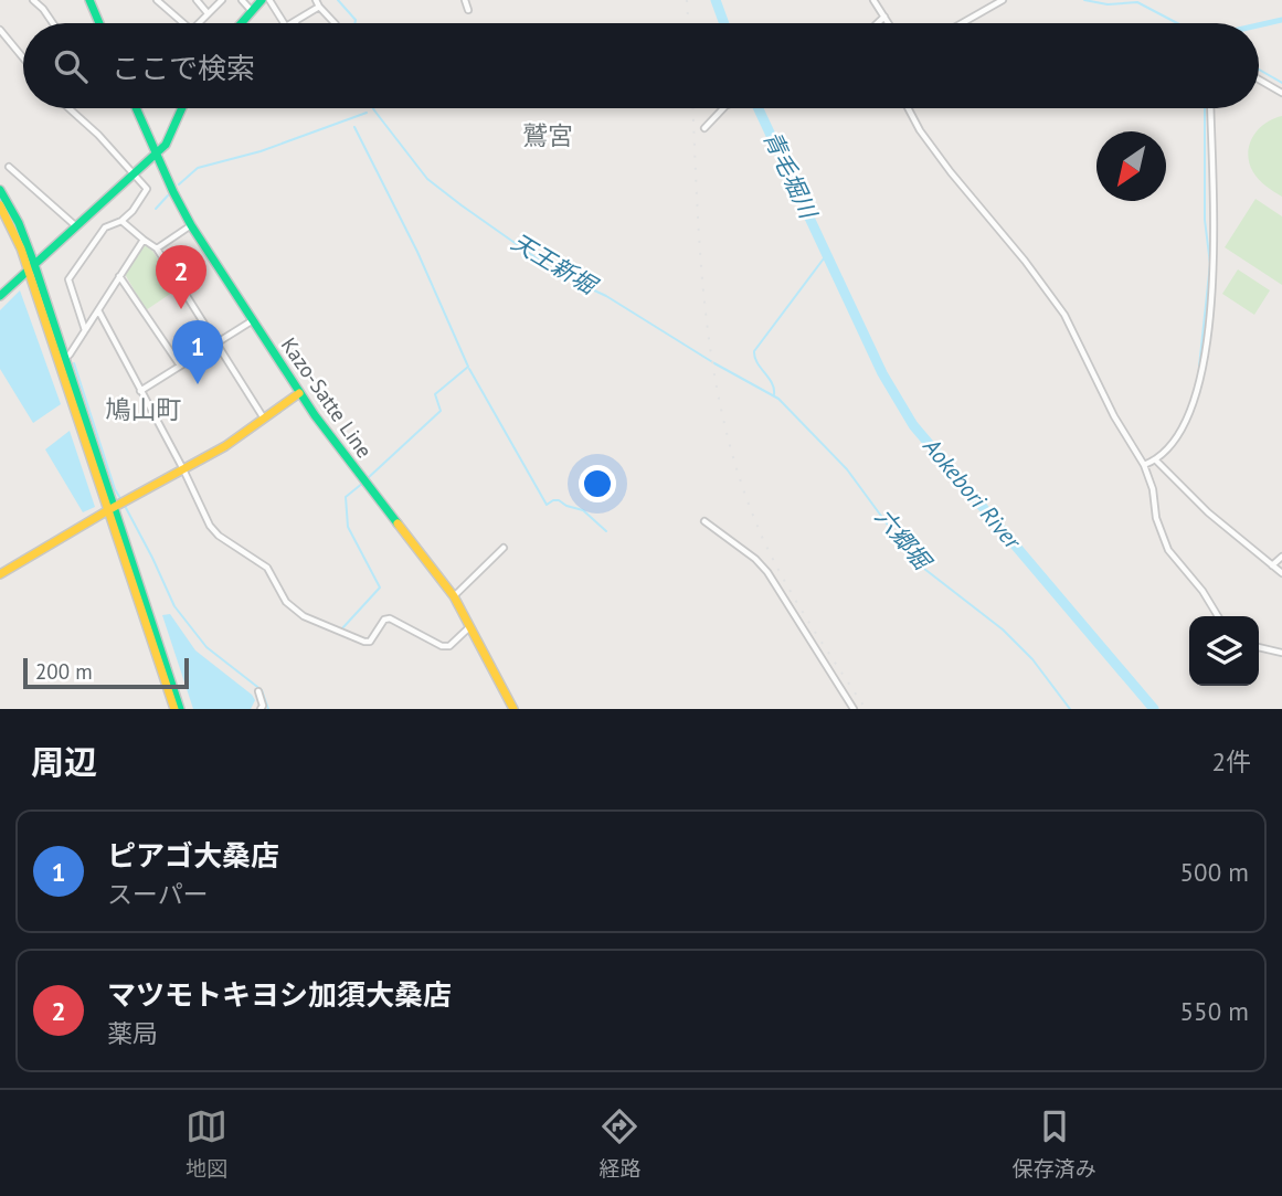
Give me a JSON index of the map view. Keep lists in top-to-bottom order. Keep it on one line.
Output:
{"streets":{"street":["Kazo-Satte Line"]},"districts":["鷲宮","鳩山町"],"water":["青毛堀川","天王新堀","Aokebori River","六郷堀"],"scale_bar":"200 m","north":"bottom left","page":{"search":"ここで検索","pins":["2","1"],"scale":"200 m","heading":["周辺","2件"],"list":[{"mark":"1","name":"ピアゴ大桑店","note":"スーパー","value":"500 m"},{"mark":"2","name":"マツモトキヨシ加須大桑店","note":"薬局","value":"550 m"}],"nav":["地図","経路","保存済み"]}}
